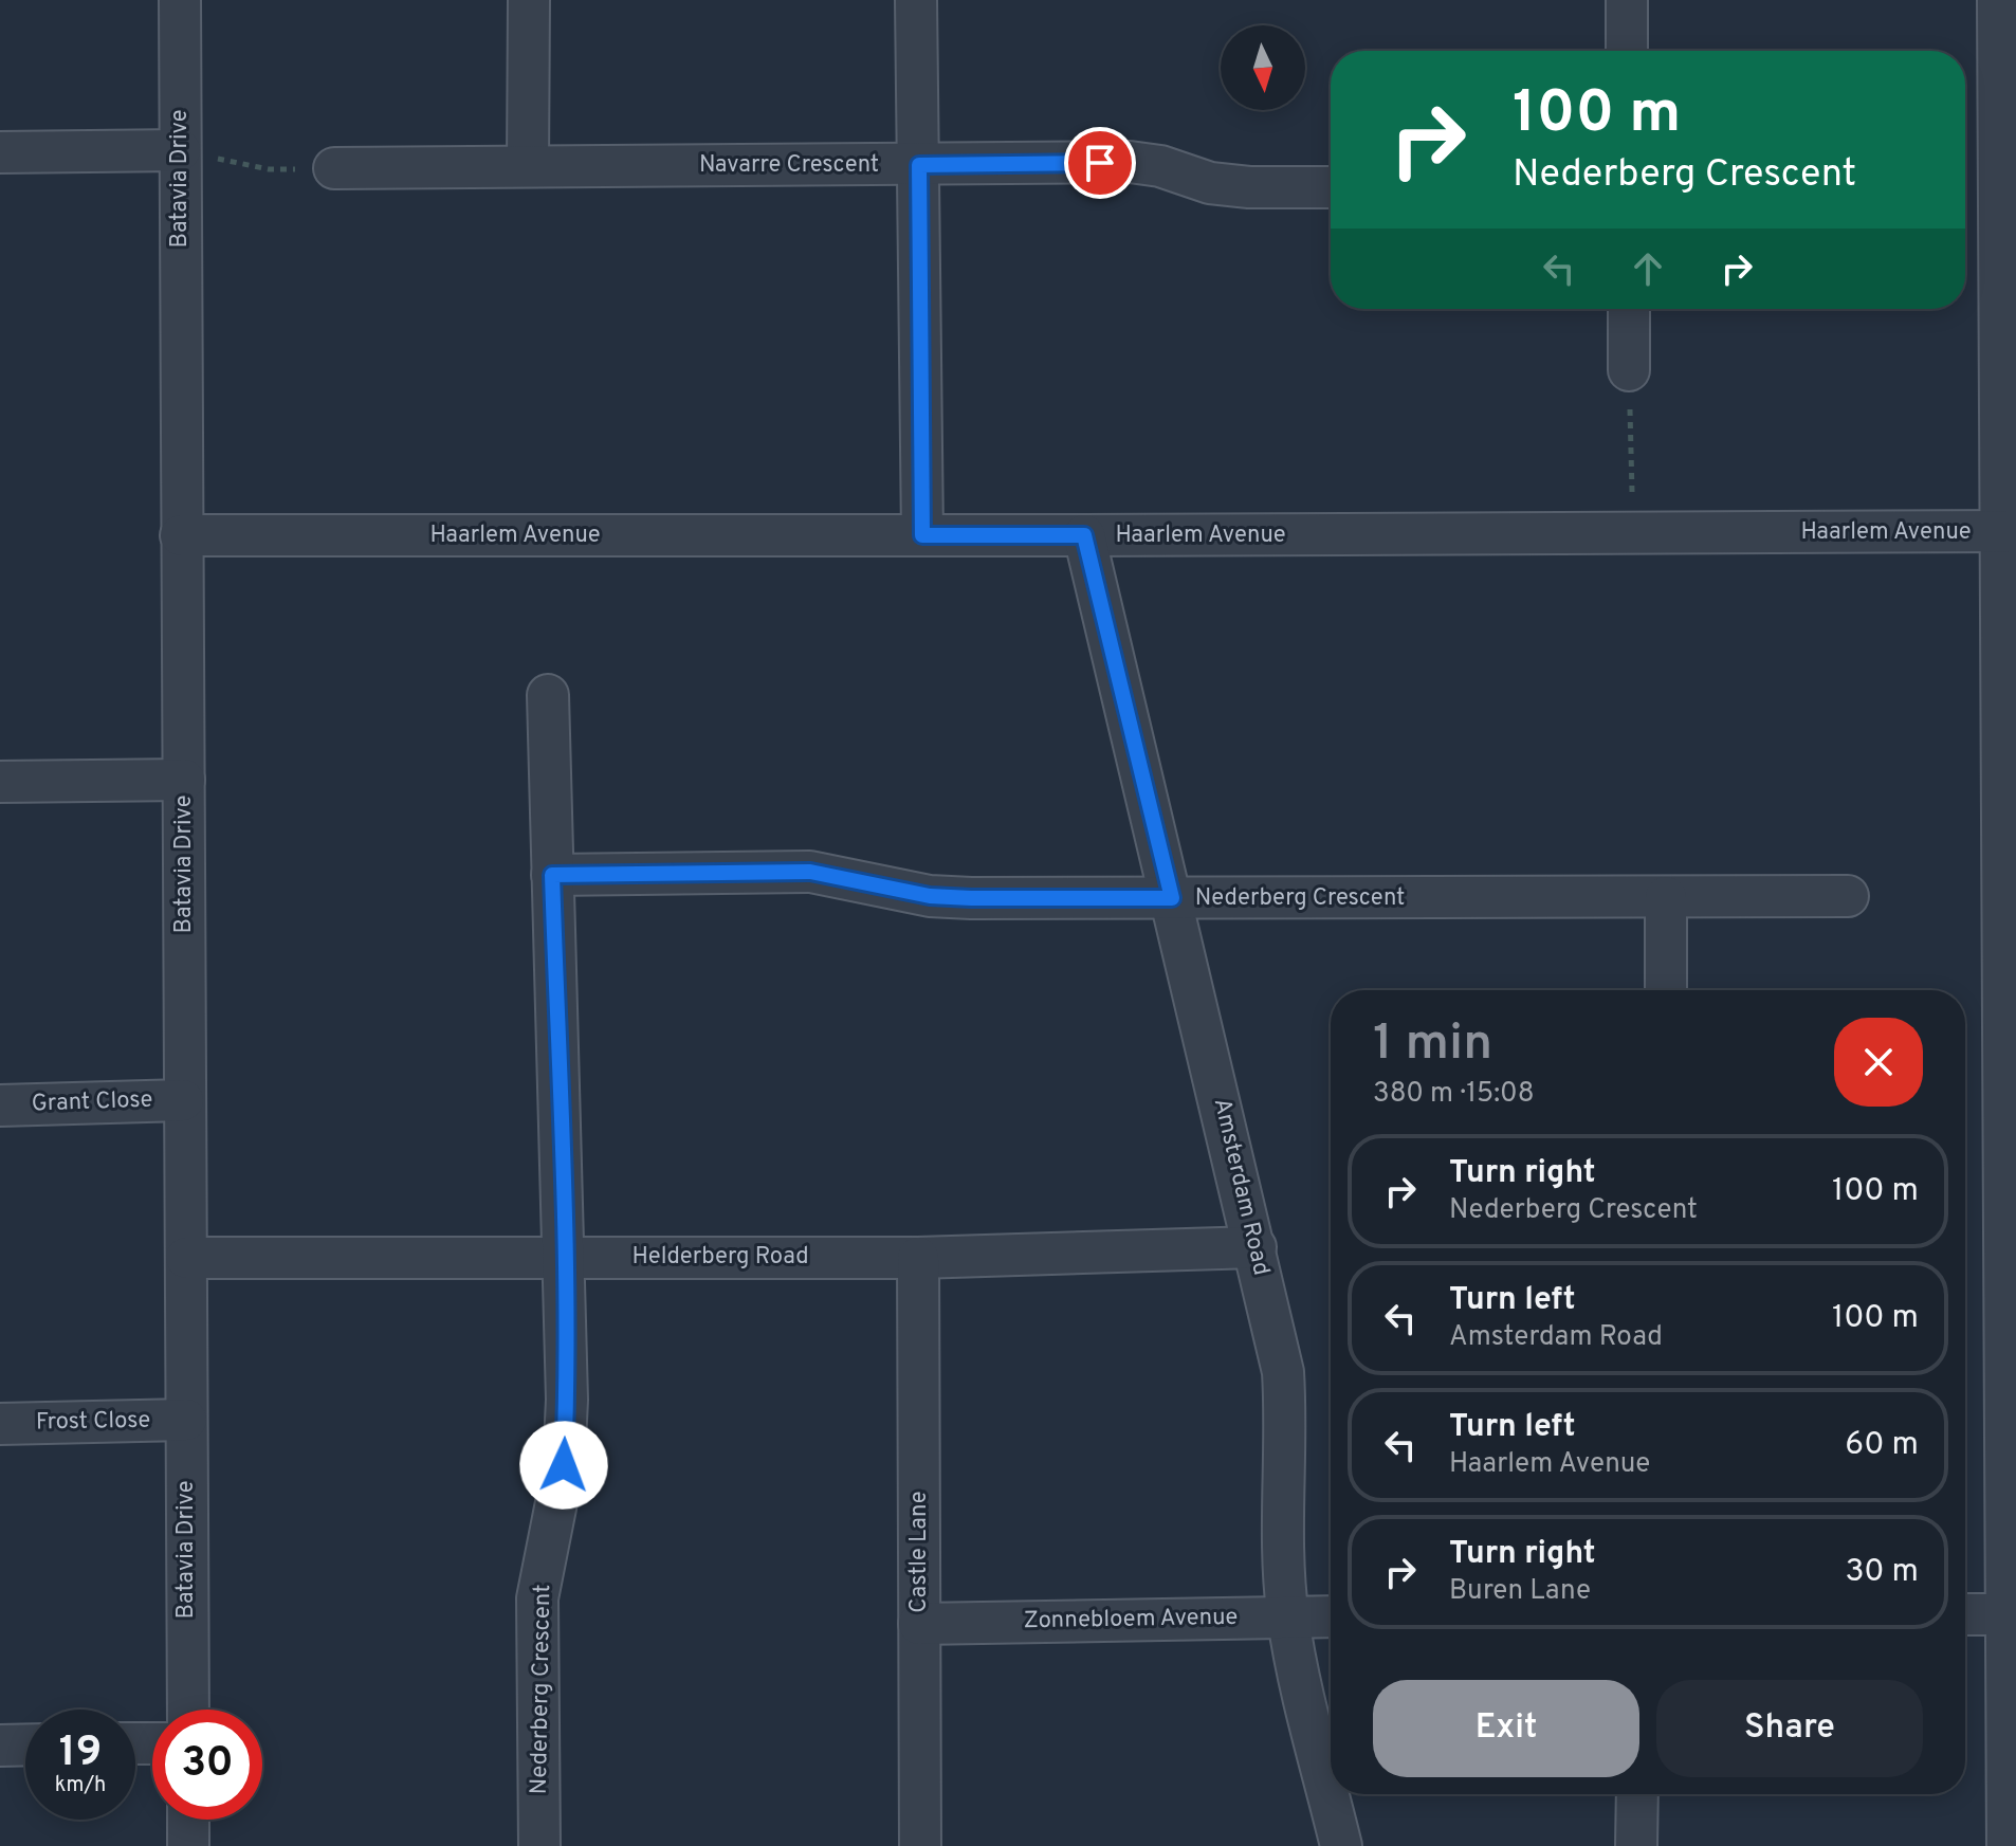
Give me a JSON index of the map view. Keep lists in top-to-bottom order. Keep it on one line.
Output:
{"streets":{"street":["Navarre Crescent","Batavia Drive","Haarlem Avenue","Nederberg Crescent","Grant Close","Amsterdam Road","Helderberg Road","Frost Close","Castle Lane","Zonnebloem Avenue"]},"crossings":[["Batavia Drive","Haarlem Avenue"],["Batavia Drive","Grant Close"],["Batavia Drive","Helderberg Road"],["Batavia Drive","Frost Close"],["Haarlem Avenue","Amsterdam Road"],["Nederberg Crescent","Amsterdam Road"],["Nederberg Crescent","Helderberg Road"],["Amsterdam Road","Helderberg Road"],["Amsterdam Road","Zonnebloem Avenue"],["Helderberg Road","Castle Lane"],["Castle Lane","Zonnebloem Avenue"]],"north":"bottom","page":{"turn":["100 m","Nederberg Crescent"],"heading":["1 min","380 m · 15:08"],"list":[{"name":"Turn right","note":"Nederberg Crescent","value":"100 m"},{"name":"Turn left","note":"Amsterdam Road","value":"100 m"},{"name":"Turn left","note":"Haarlem Avenue","value":"60 m"},{"name":"Turn right","note":"Buren Lane","value":"30 m"}],"buttons":["Exit","Share"],"speed":"19 km/h","limit":"30"}}
